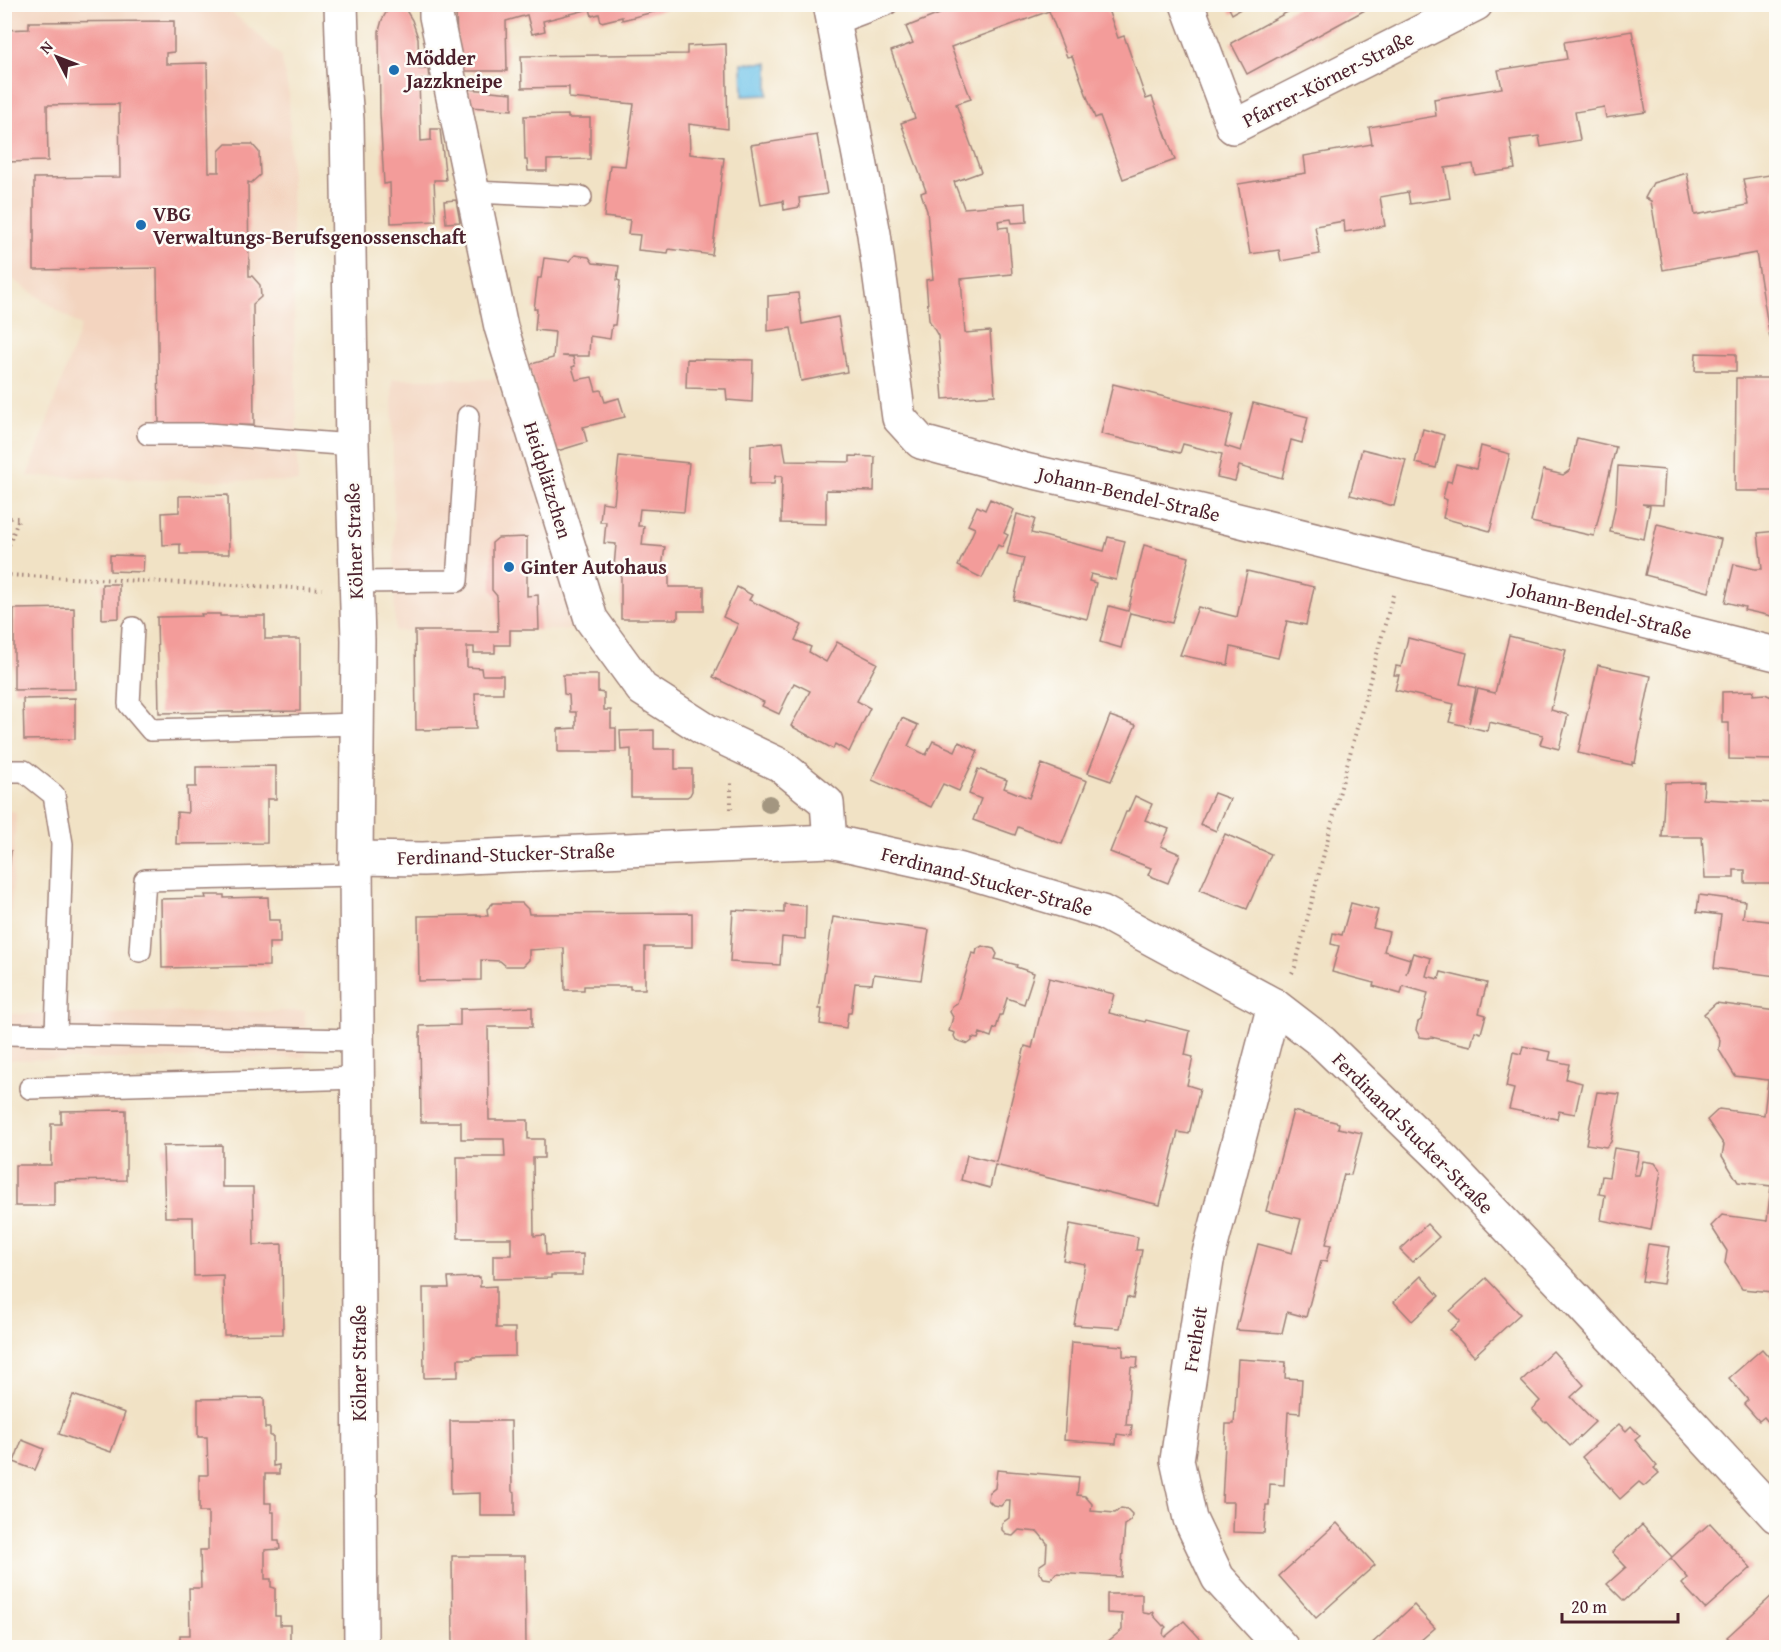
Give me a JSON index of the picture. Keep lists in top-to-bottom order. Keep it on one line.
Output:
{"streets":{"street":["Pfarrer-Körner-Straße","Heidplätzchen","Johann-Bendel-Straße","Kölner Straße","Ferdinand-Stucker-Straße","Freiheit"]},"crossings":[["Heidplätzchen","Ferdinand-Stucker-Straße"],["Kölner Straße","Ferdinand-Stucker-Straße"],["Ferdinand-Stucker-Straße","Freiheit"]],"places":["Mödder Jazzkneipe","VBG Verwaltungs-Berufsgenossenschaft","Ginter Autohaus"],"scale_bar":"20 m","north":"top left"}
